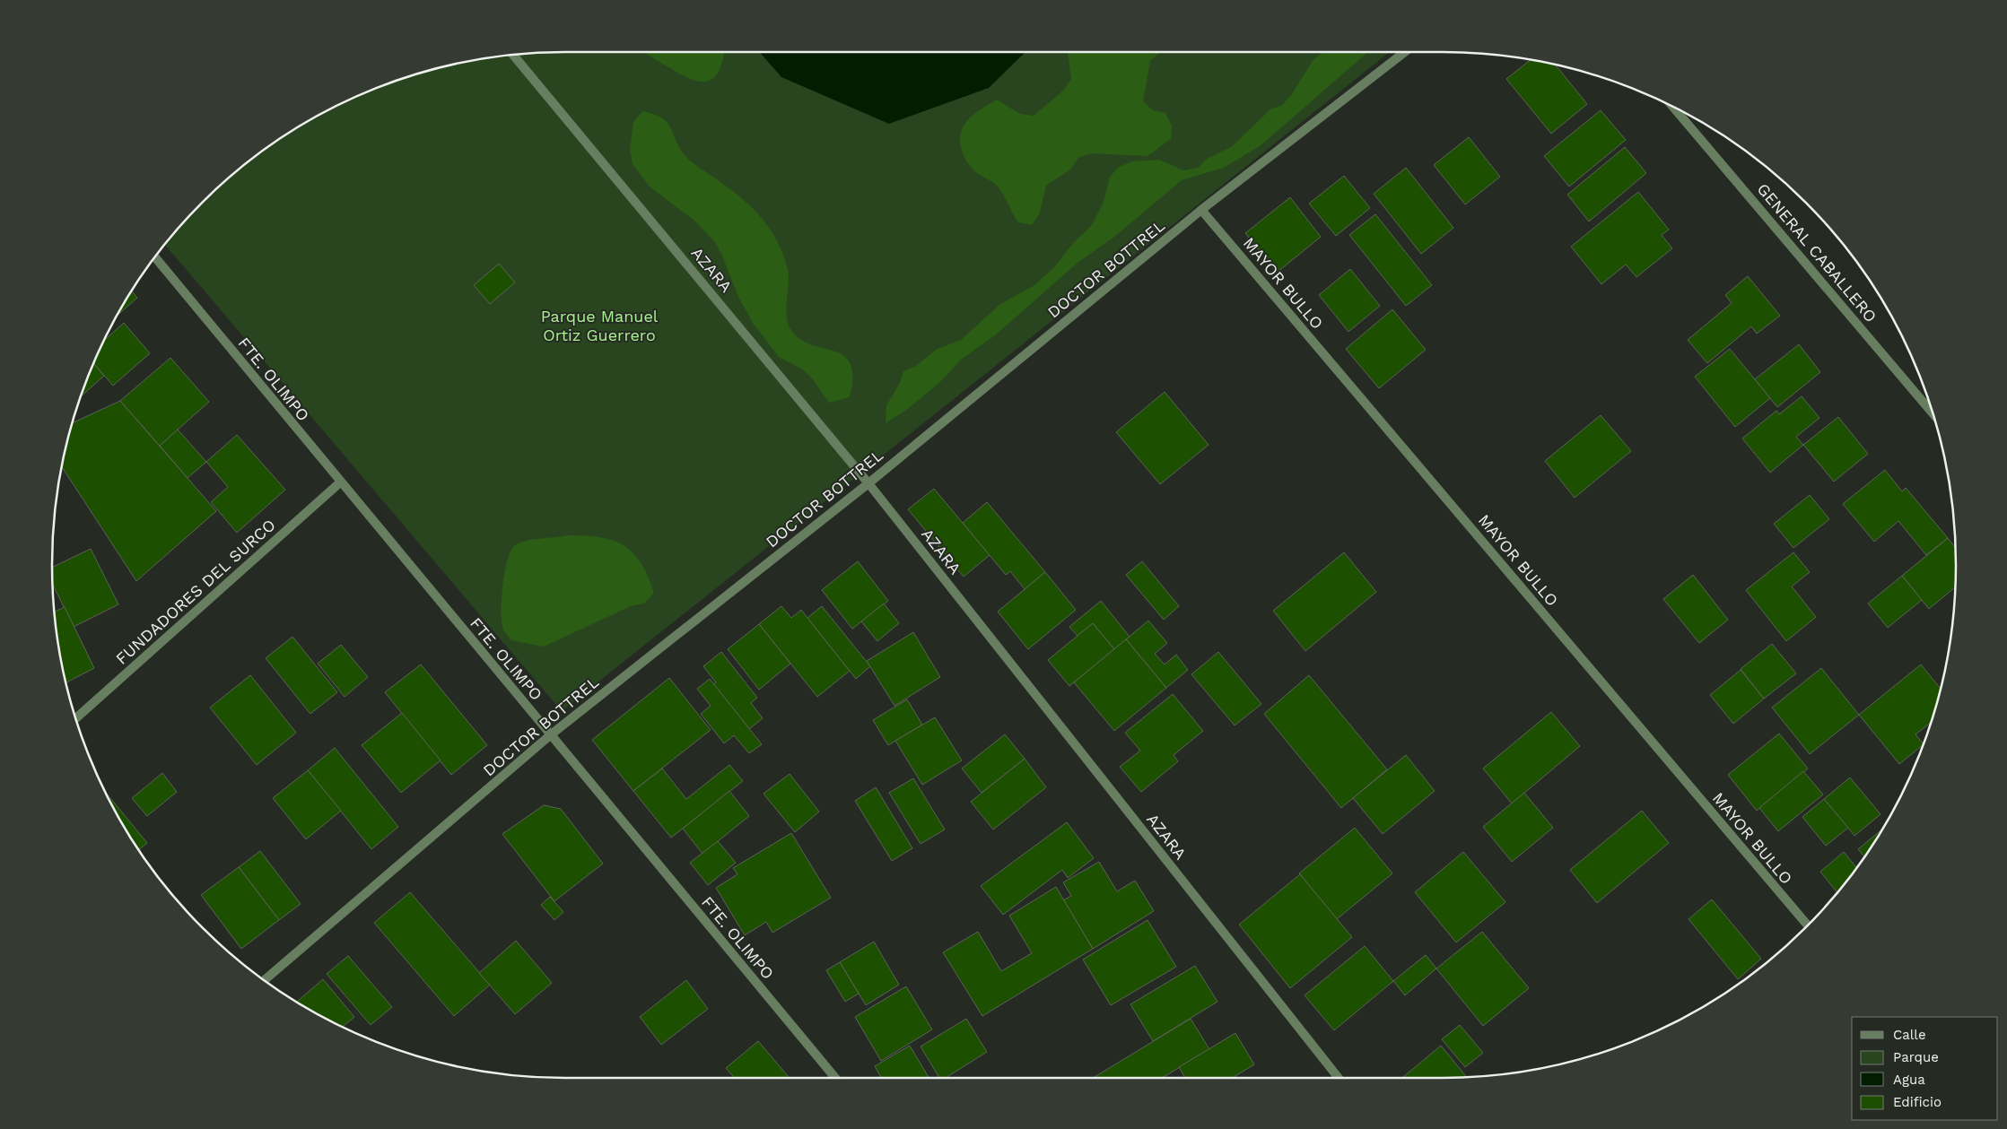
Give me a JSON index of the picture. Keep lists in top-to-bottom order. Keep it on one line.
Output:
{"streets":{"street":["GENERAL CABALLERO","DOCTOR BOTTREL","AZARA","MAYOR BULLO","FTE. OLIMPO","FUNDADORES DEL SURCO"]},"crossings":[["DOCTOR BOTTREL","AZARA"],["DOCTOR BOTTREL","MAYOR BULLO"],["DOCTOR BOTTREL","FTE. OLIMPO"],["FTE. OLIMPO","FUNDADORES DEL SURCO"]],"parks":["Parque Manuel Ortiz Guerrero"],"legend":["Calle","Parque","Agua","Edificio"]}
